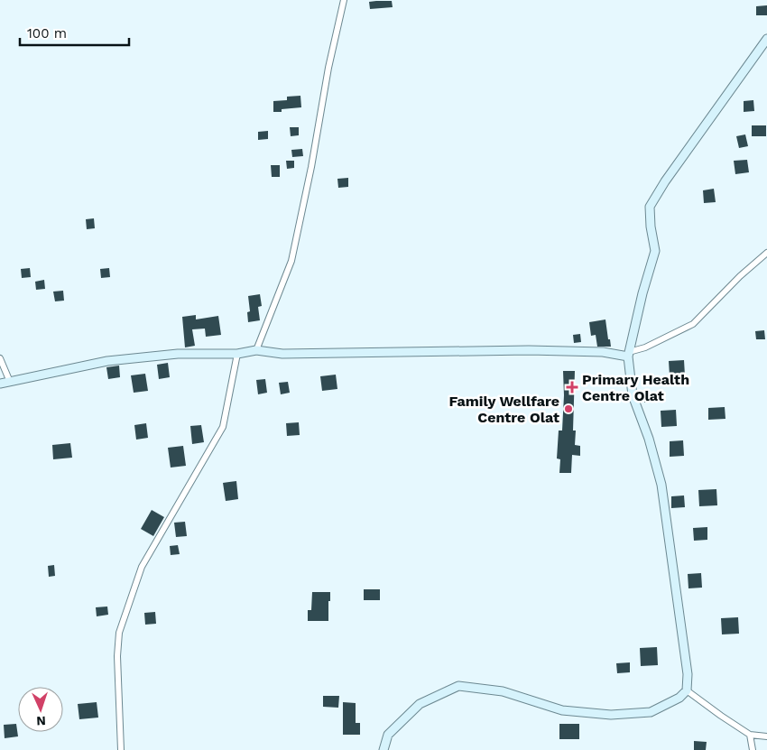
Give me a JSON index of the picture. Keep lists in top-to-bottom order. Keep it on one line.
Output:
{"places":{"health":["Primary Health Centre Olat"],"other":["Family Wellfare Centre Olat"]},"scale_bar":"100 m","north":"bottom"}
